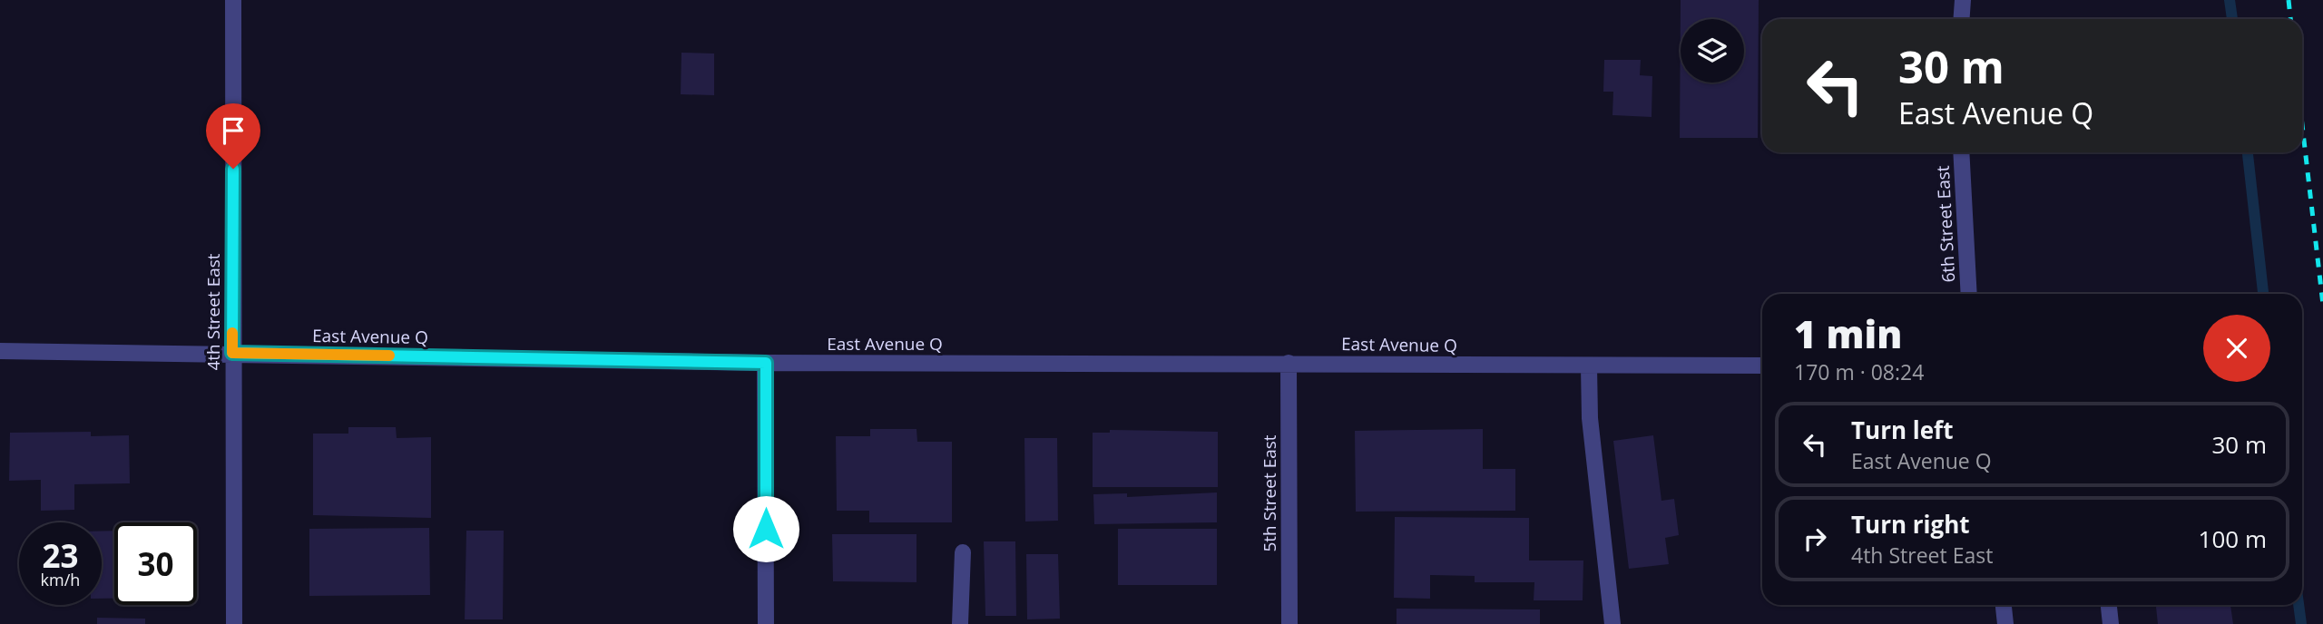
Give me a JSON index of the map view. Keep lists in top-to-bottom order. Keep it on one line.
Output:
{"streets":{"street":["6th Street East","4th Street East","East Avenue Q","5th Street East"]},"crossings":[["4th Street East","East Avenue Q"],["East Avenue Q","5th Street East"]],"page":{"turn":["30 m","East Avenue Q"],"heading":["1 min","170 m · 08:24"],"list":[{"name":"Turn left","note":"East Avenue Q","value":"30 m"},{"name":"Turn right","note":"4th Street East","value":"100 m"}],"speed":"23 km/h","limit":"30"}}
